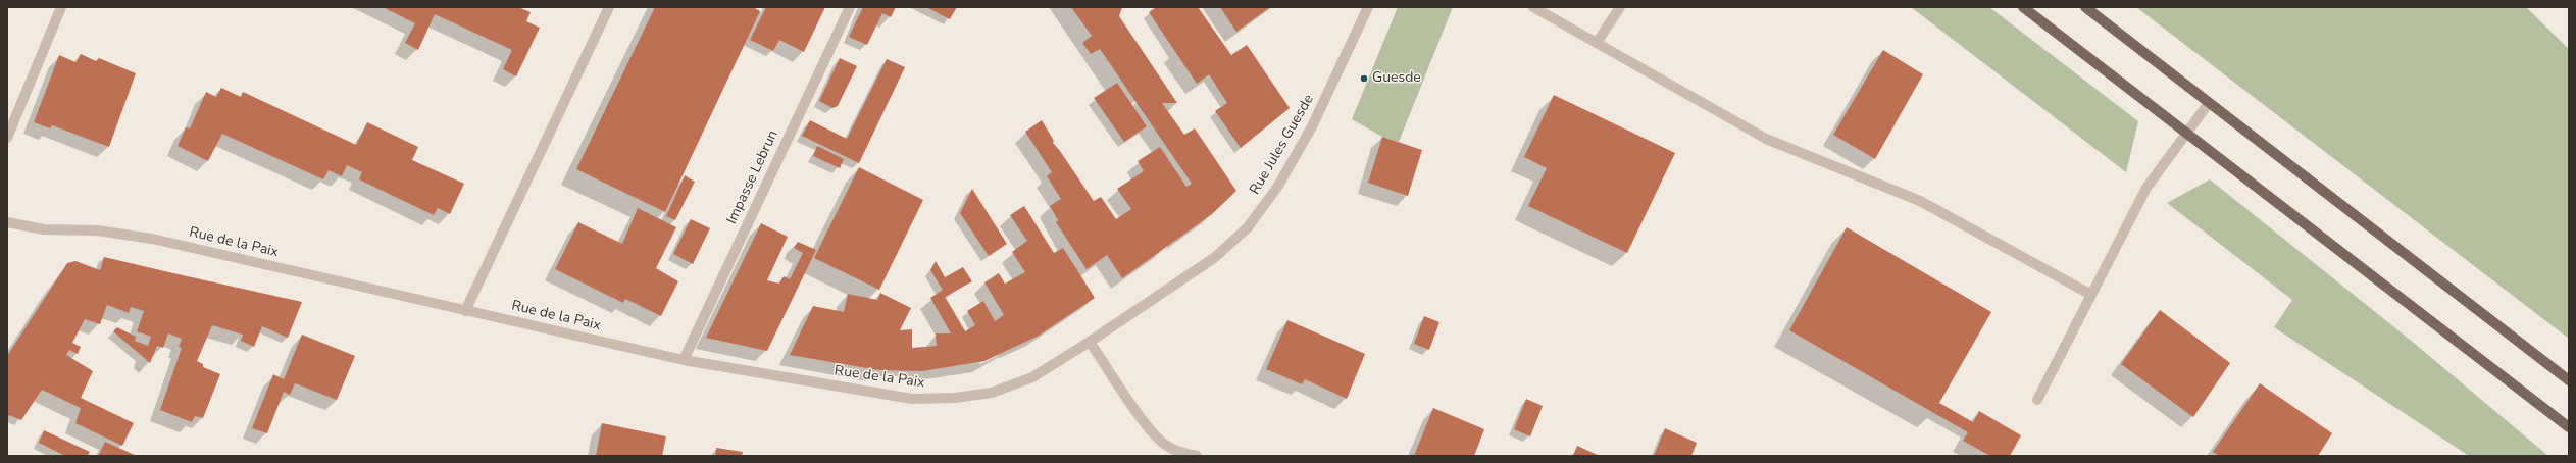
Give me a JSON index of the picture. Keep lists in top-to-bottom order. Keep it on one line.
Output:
{"streets":{"street":["Rue Jules Guesde","Impasse Lebrun","Rue de la Paix"]},"crossings":[["Rue Jules Guesde","Rue de la Paix"],["Impasse Lebrun","Rue de la Paix"]],"places":["Guesde"]}
